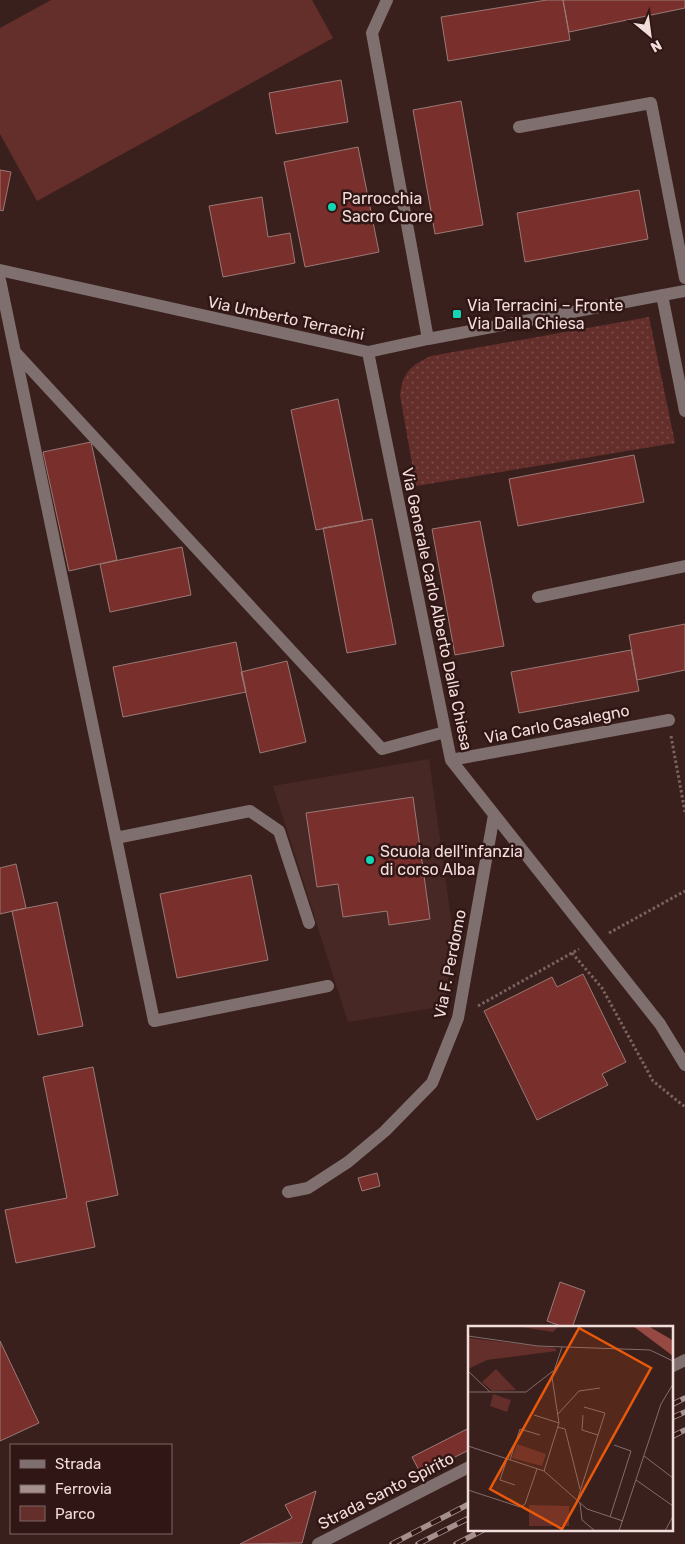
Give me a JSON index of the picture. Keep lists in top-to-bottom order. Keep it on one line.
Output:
{"streets":{"street":["Via Umberto Terracini","Via Generale Carlo Alberto Dalla Chiesa","Via Carlo Casalegno","Via F. Perdomo","Strada Santo Spirito"]},"crossings":[["Via Umberto Terracini","Via Generale Carlo Alberto Dalla Chiesa"],["Via Generale Carlo Alberto Dalla Chiesa","Via Carlo Casalegno"],["Via Generale Carlo Alberto Dalla Chiesa","Via F. Perdomo"]],"places":{"other":["Parrocchia Sacro Cuore","Scuola dell'infanzia di corso Alba"],"transit":["Via Terracini – Fronte Via Dalla Chiesa"]},"legend":["Strada","Ferrovia","Parco"],"north":"bottom right"}
